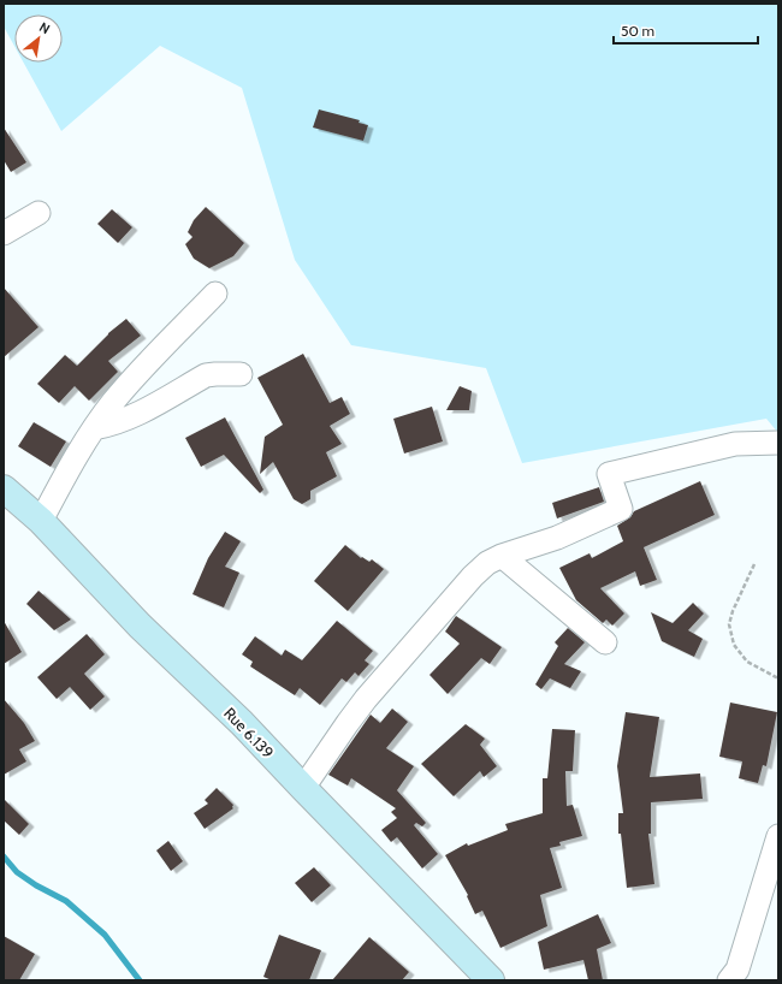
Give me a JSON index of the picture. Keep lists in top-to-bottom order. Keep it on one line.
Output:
{"streets":{"street":["Rue 6.139"]},"scale_bar":"50 m","north":"top right"}
